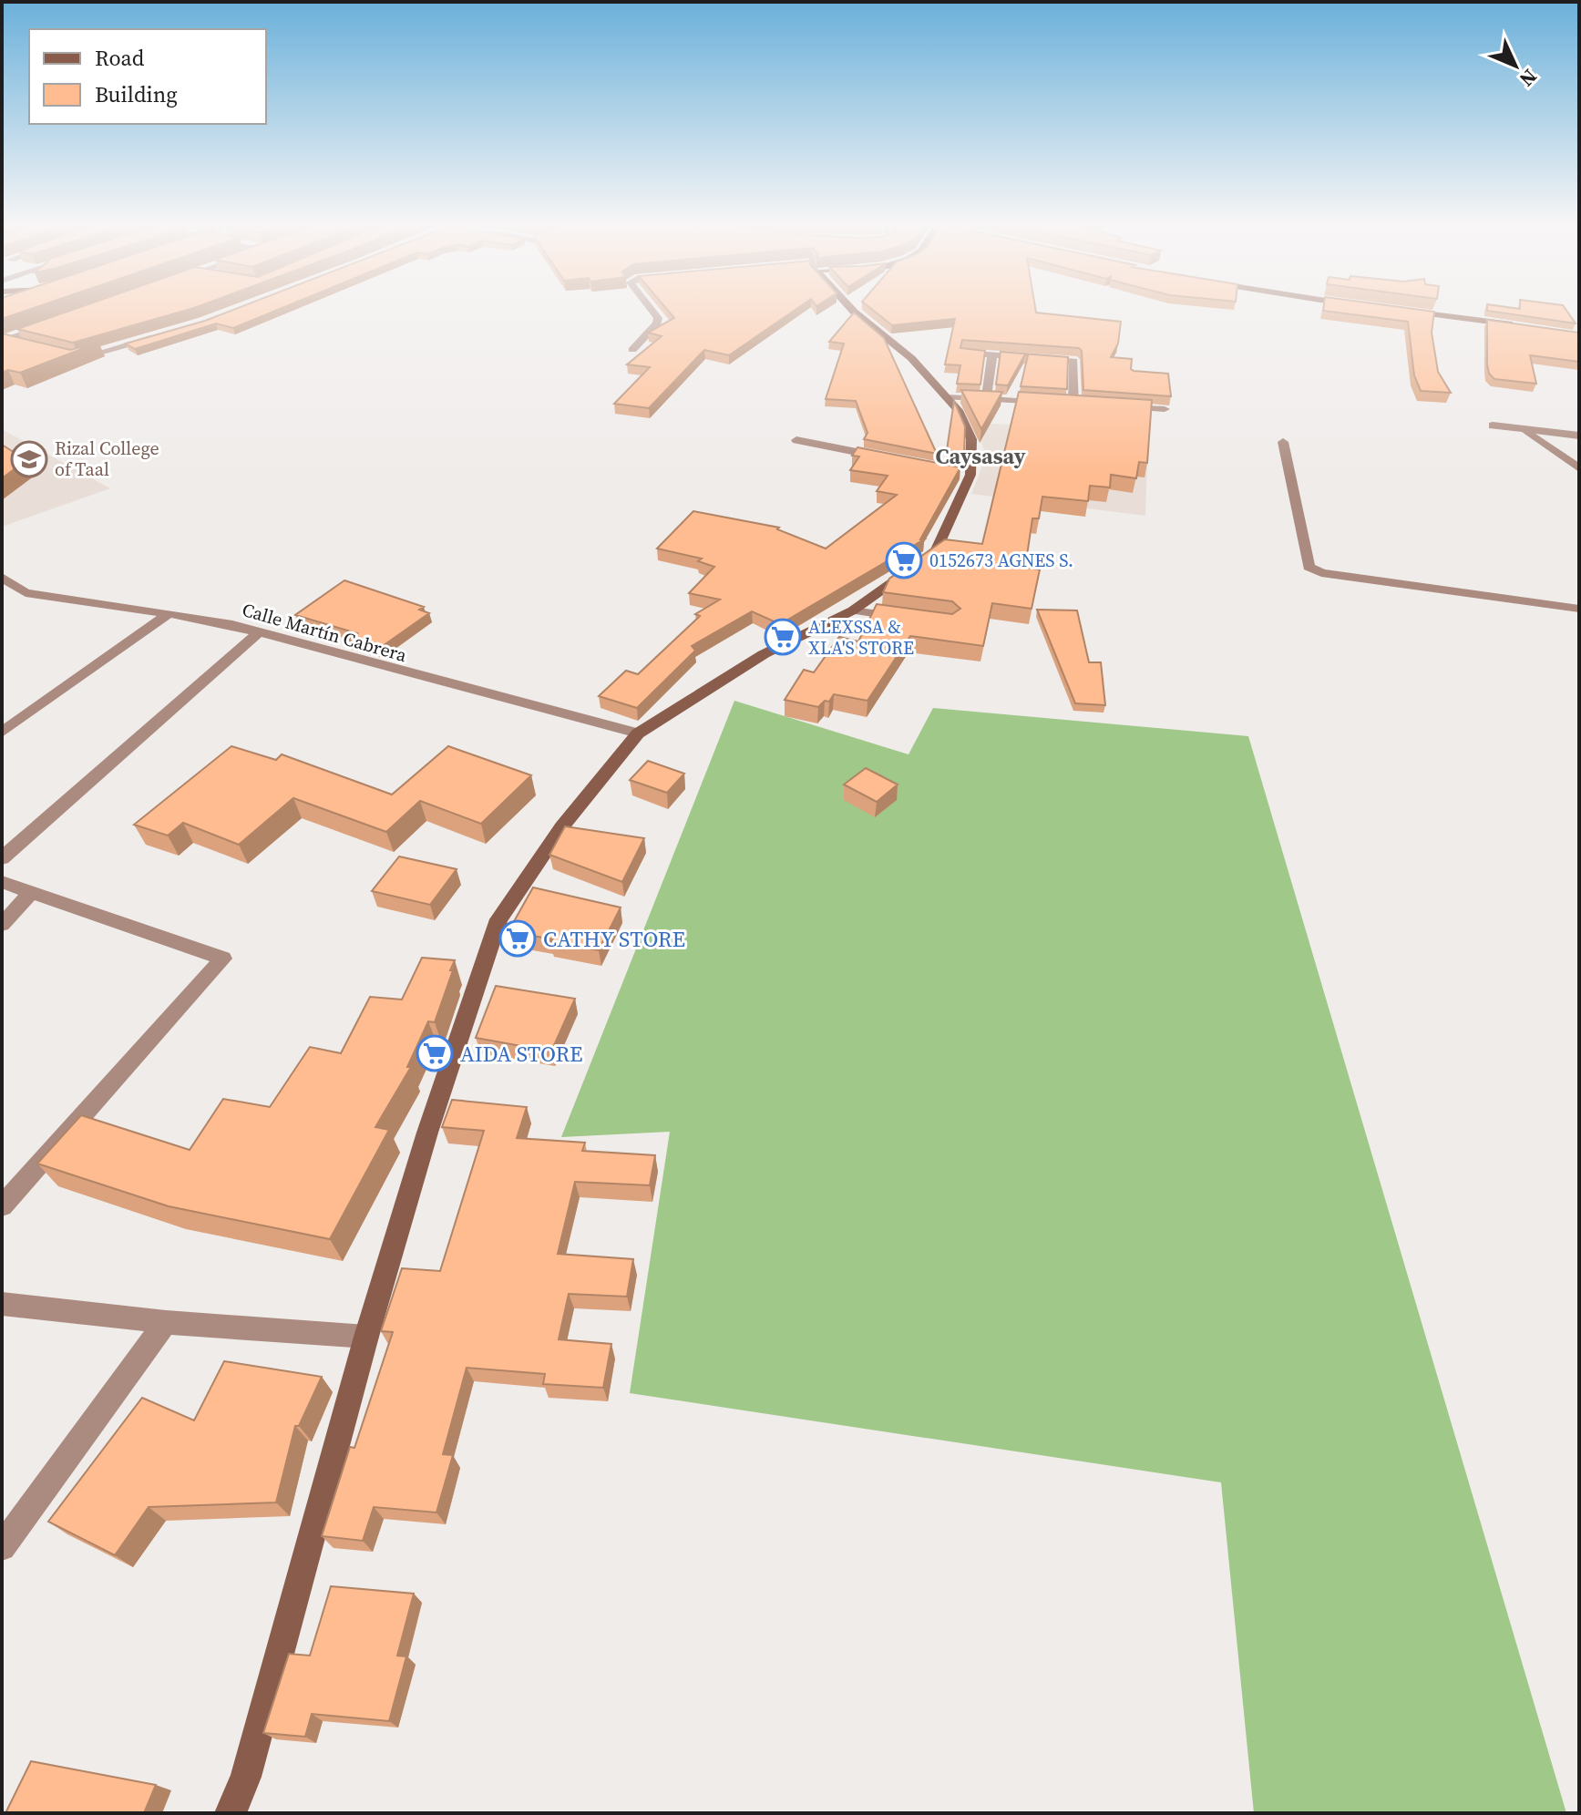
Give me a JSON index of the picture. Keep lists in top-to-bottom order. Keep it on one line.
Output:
{"streets":{"street":["Calle Martín Cabrera"]},"districts":["Caysasay"],"places":{"school or university":["Rizal College of Taal"],"supermarket":["0152673 AGNES S.","ALEXSSA & XLA'S STORE","CATHY STORE","AIDA STORE"]},"legend":["Road","Building"],"north":"bottom right"}
